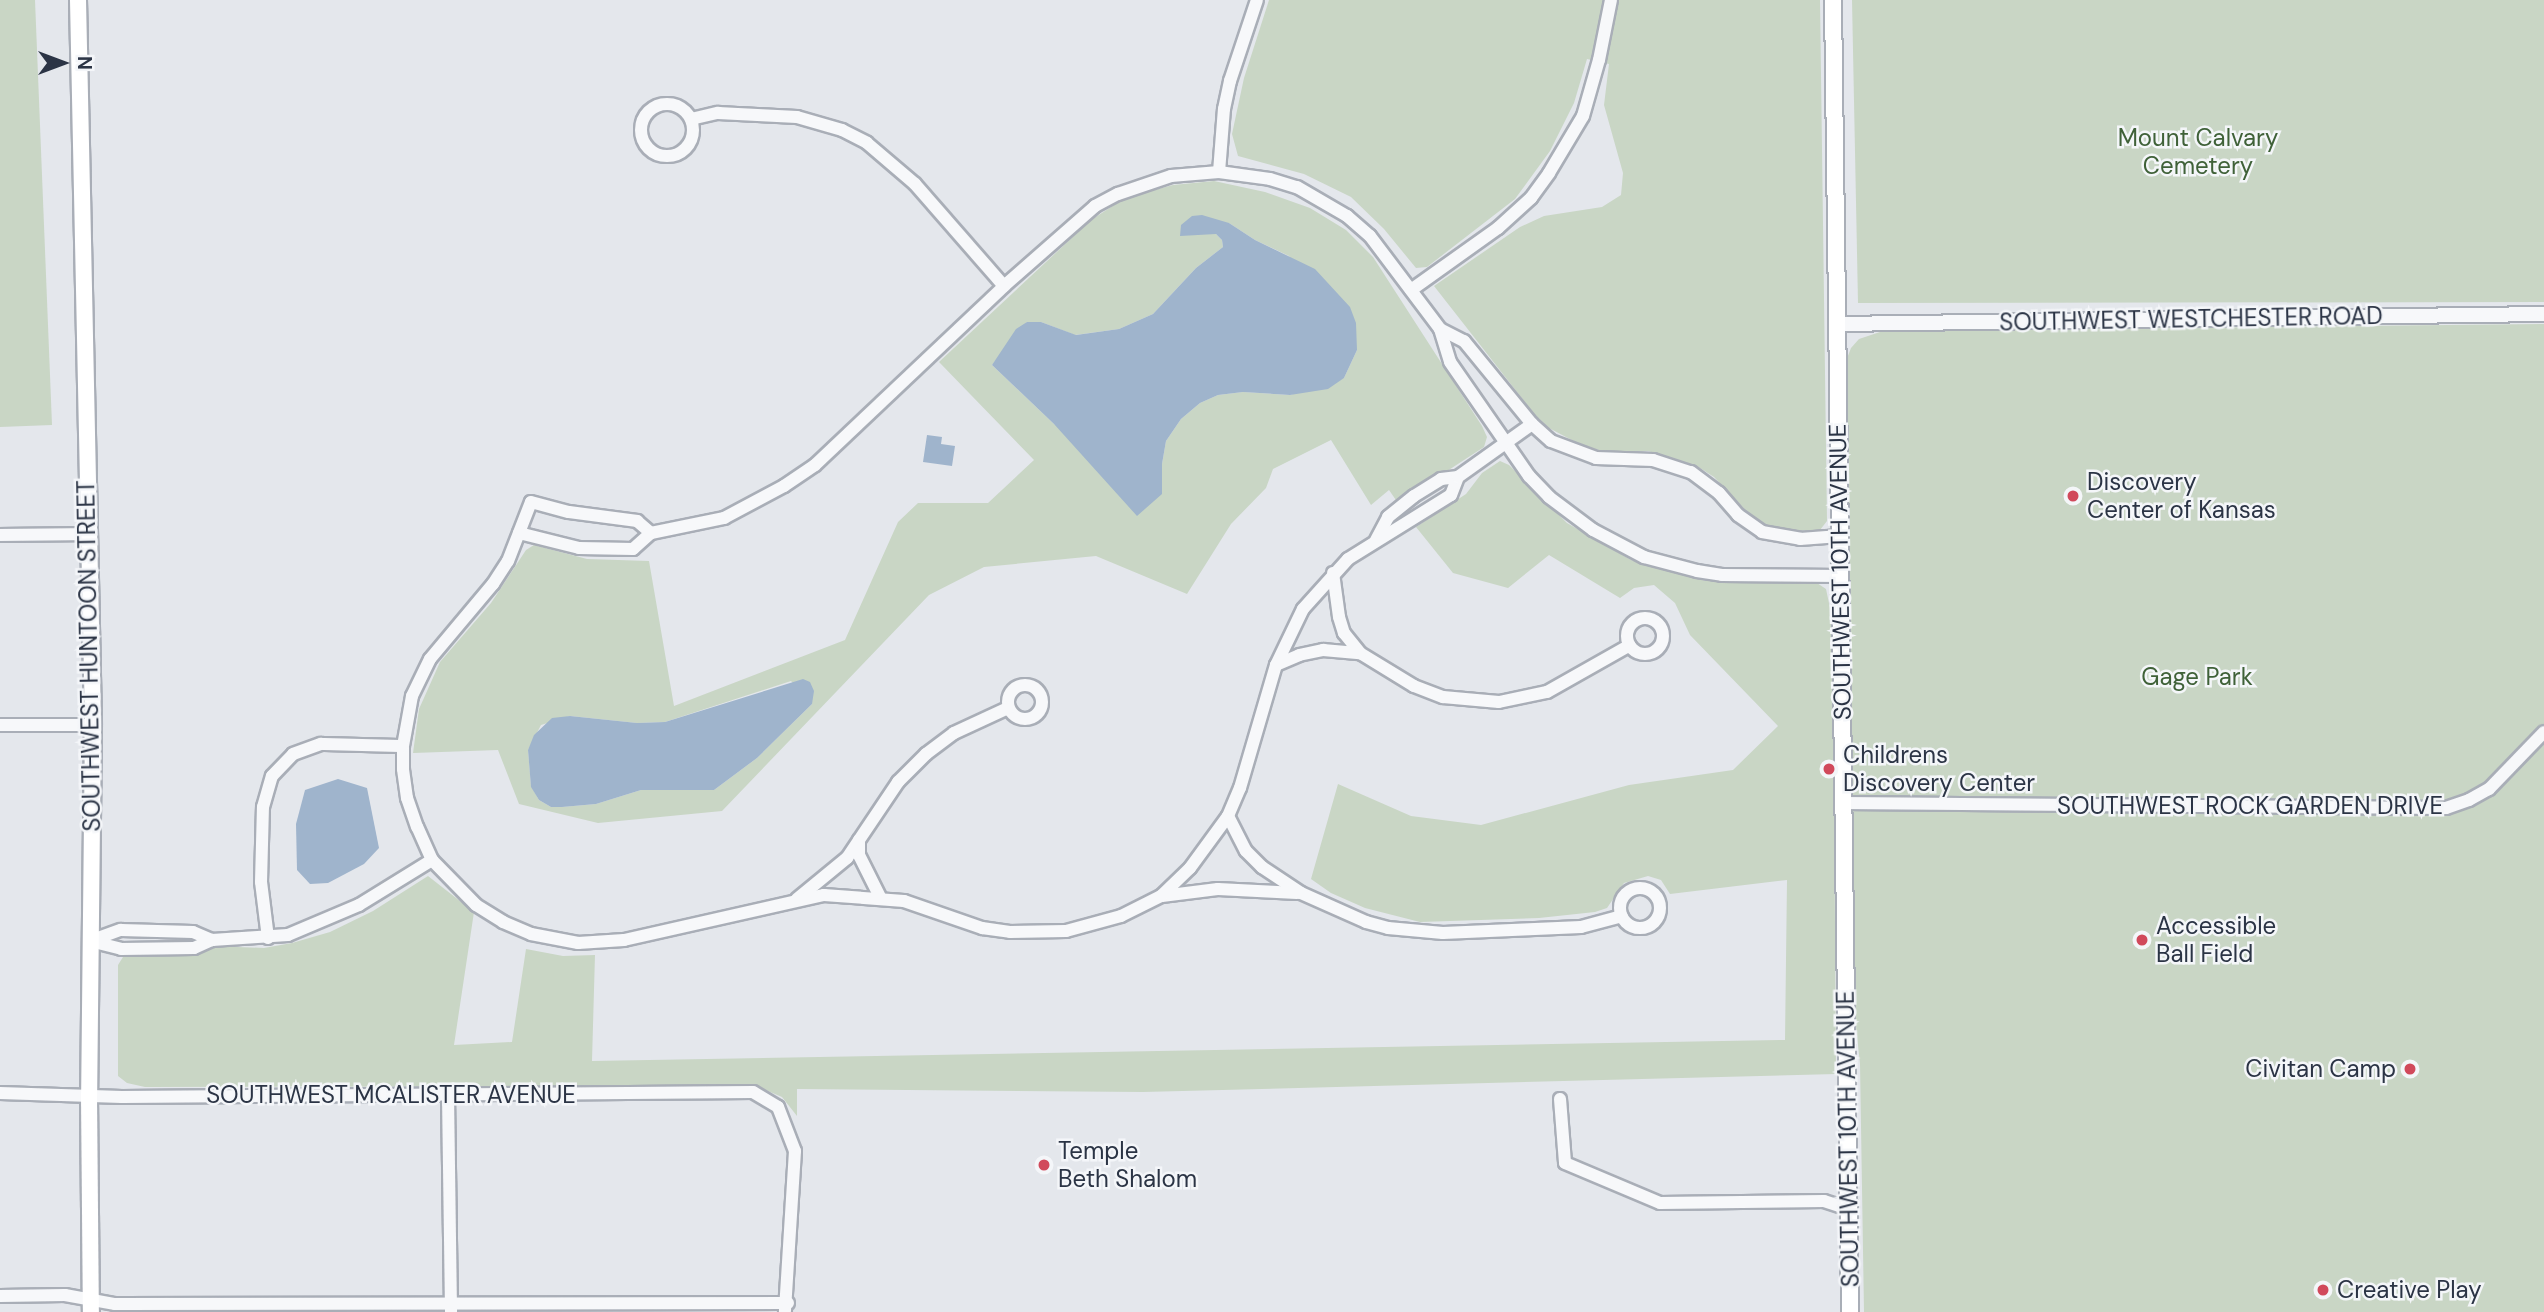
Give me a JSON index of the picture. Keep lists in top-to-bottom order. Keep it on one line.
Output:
{"streets":{"main road":["SOUTHWEST 10TH AVENUE","SOUTHWEST HUNTOON STREET"],"street":["SOUTHWEST WESTCHESTER ROAD","SOUTHWEST ROCK GARDEN DRIVE","SOUTHWEST MCALISTER AVENUE"]},"crossings":[["SOUTHWEST WESTCHESTER ROAD","SOUTHWEST 10TH AVENUE"],["SOUTHWEST 10TH AVENUE","SOUTHWEST ROCK GARDEN DRIVE"],["SOUTHWEST HUNTOON STREET","SOUTHWEST MCALISTER AVENUE"]],"parks":["Mount Calvary Cemetery","Gage Park"],"places":["Discovery Center of Kansas","Childrens Discovery Center","Accessible Ball Field","Civitan Camp","Temple Beth Shalom","Creative Play"],"north":"right"}
